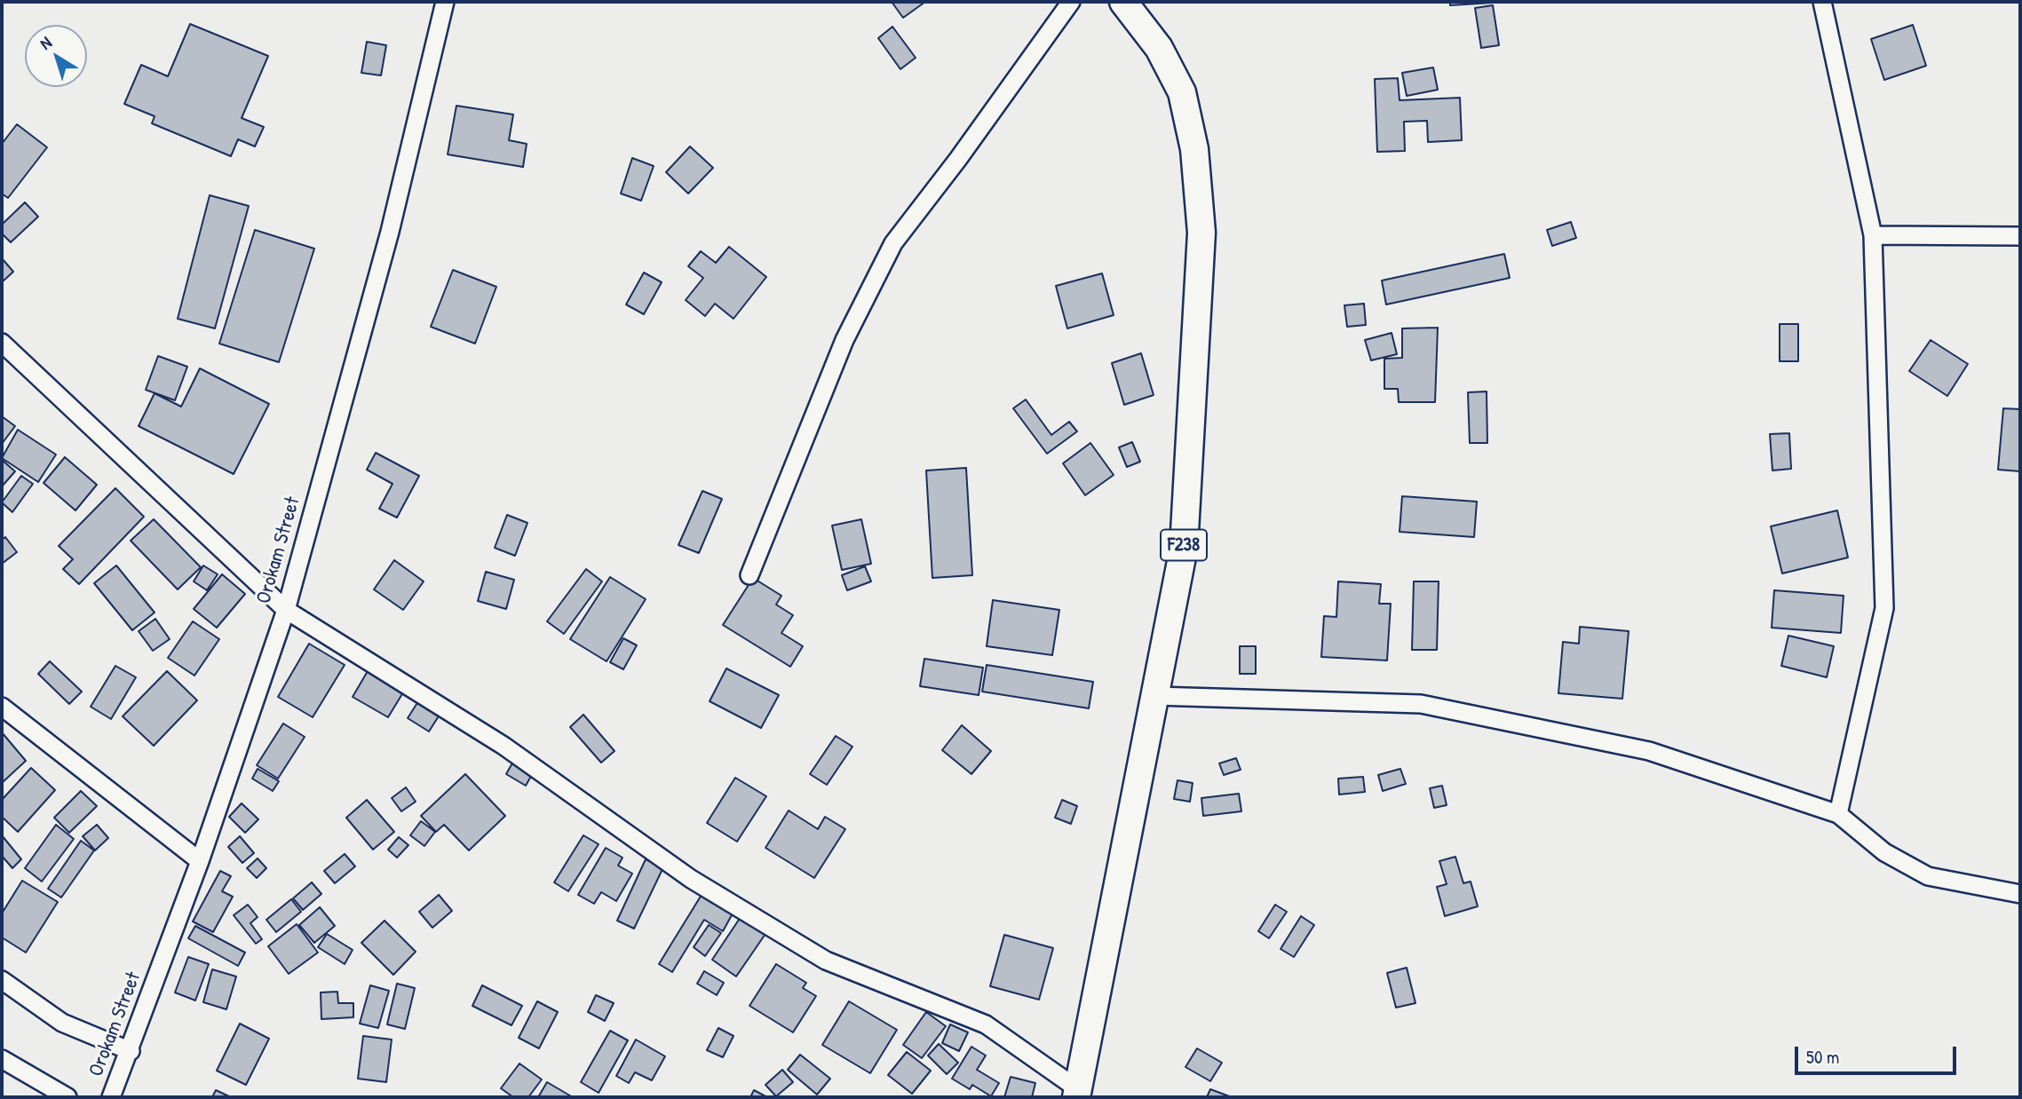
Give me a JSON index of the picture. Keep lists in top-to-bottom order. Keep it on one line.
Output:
{"streets":{"main road":["F238"],"street":["Orokam Street"]},"scale_bar":"50 m","north":"top left"}
